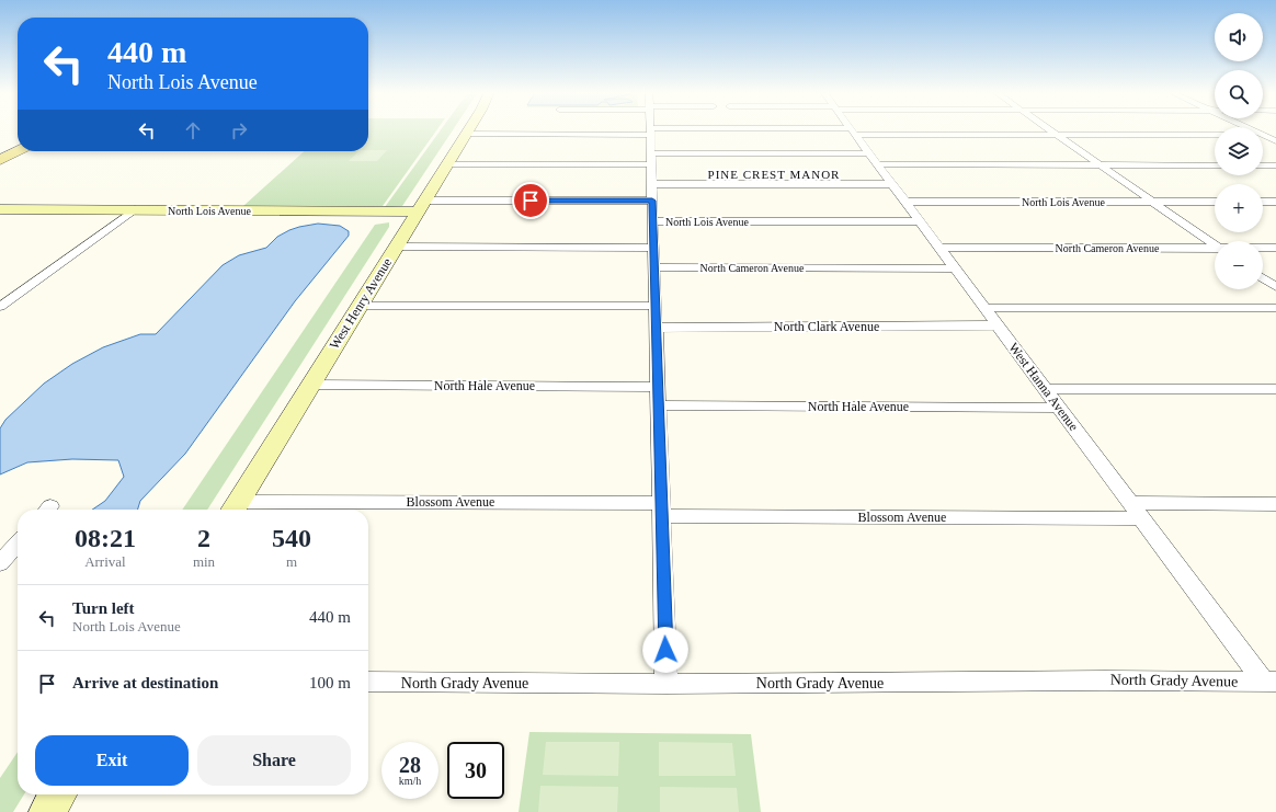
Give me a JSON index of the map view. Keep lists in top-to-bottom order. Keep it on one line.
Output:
{"streets":{"street":["North Lois Avenue","North Cameron Avenue","West Henry Avenue","North Clark Avenue","North Hale Avenue","West Hanna Avenue","Blossom Avenue","North Grady Avenue"]},"crossings":[["North Lois Avenue","West Henry Avenue"],["North Lois Avenue","West Hanna Avenue"],["North Cameron Avenue","West Hanna Avenue"],["West Henry Avenue","North Hale Avenue"],["West Henry Avenue","Blossom Avenue"],["North Clark Avenue","West Hanna Avenue"],["North Hale Avenue","West Hanna Avenue"],["West Hanna Avenue","Blossom Avenue"],["West Hanna Avenue","North Grady Avenue"]],"districts":["PINE CREST MANOR"],"page":{"map_buttons":["+","−"],"turn":["440 m","North Lois Avenue"],"eta":["08:21","Arrival","2","min","540","m"],"list":[{"name":"Turn left","note":"North Lois Avenue","value":"440 m"},{"name":"Arrive at destination","value":"100 m"}],"buttons":["Exit","Share"],"speed":"28 km/h","limit":"30"}}
